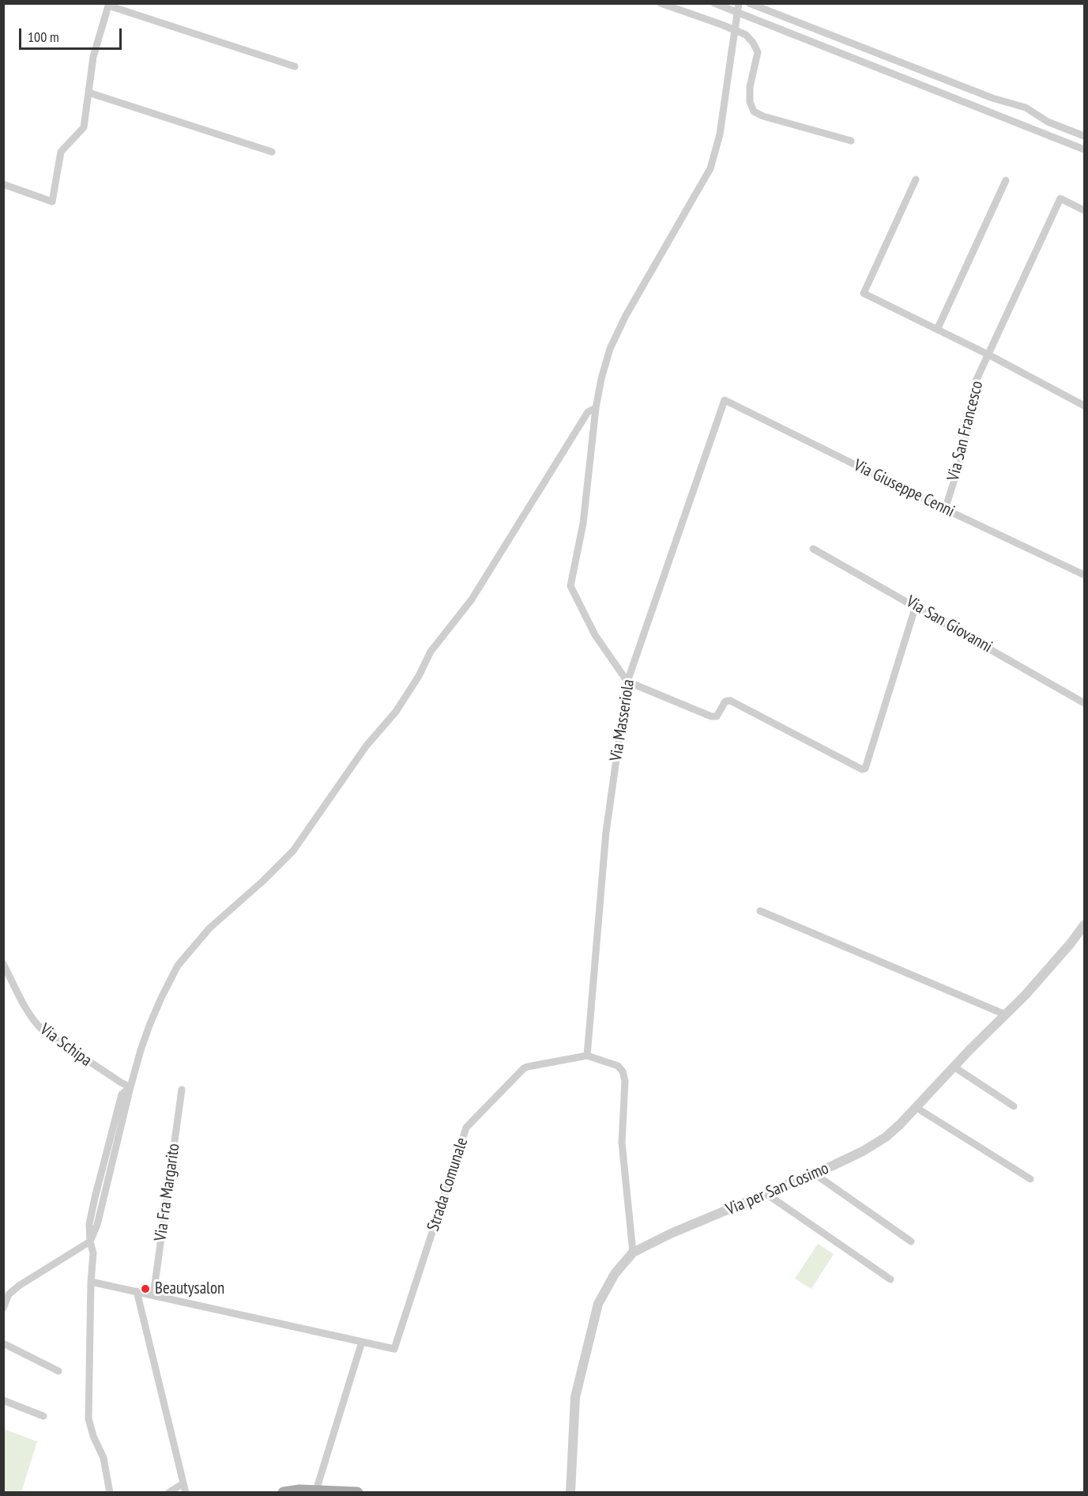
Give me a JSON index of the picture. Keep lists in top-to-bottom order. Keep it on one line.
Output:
{"streets":{"street":["Via San Francesco","Via Giuseppe Cenni","Via San Giovanni","Via Masseriola","Via Schipa","Strada Comunale","Via per San Cosimo","Via Fra Margarito"]},"crossings":[["Via San Francesco","Via Giuseppe Cenni"],["Via Giuseppe Cenni","Via Masseriola"],["Via Masseriola","Strada Comunale"],["Strada Comunale","Via per San Cosimo"]],"places":["Beautysalon"],"scale_bar":"100 m"}
